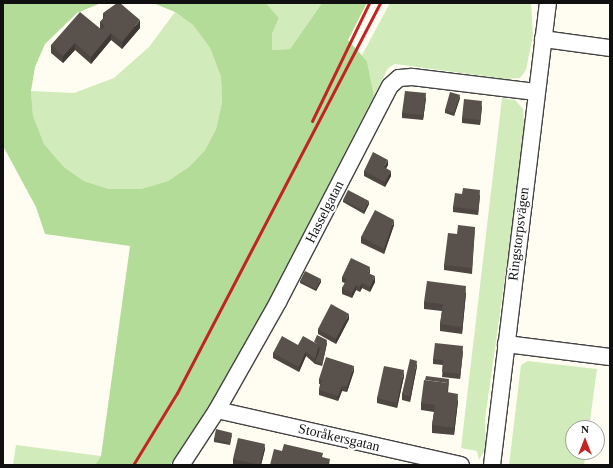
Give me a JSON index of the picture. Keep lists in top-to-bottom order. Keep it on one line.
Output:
{"streets":{"street":["Hasselgatan","Ringstorpsvägen","Storåkersgatan"]},"crossings":[["Hasselgatan","Ringstorpsvägen"],["Hasselgatan","Storåkersgatan"]],"north":"top"}
